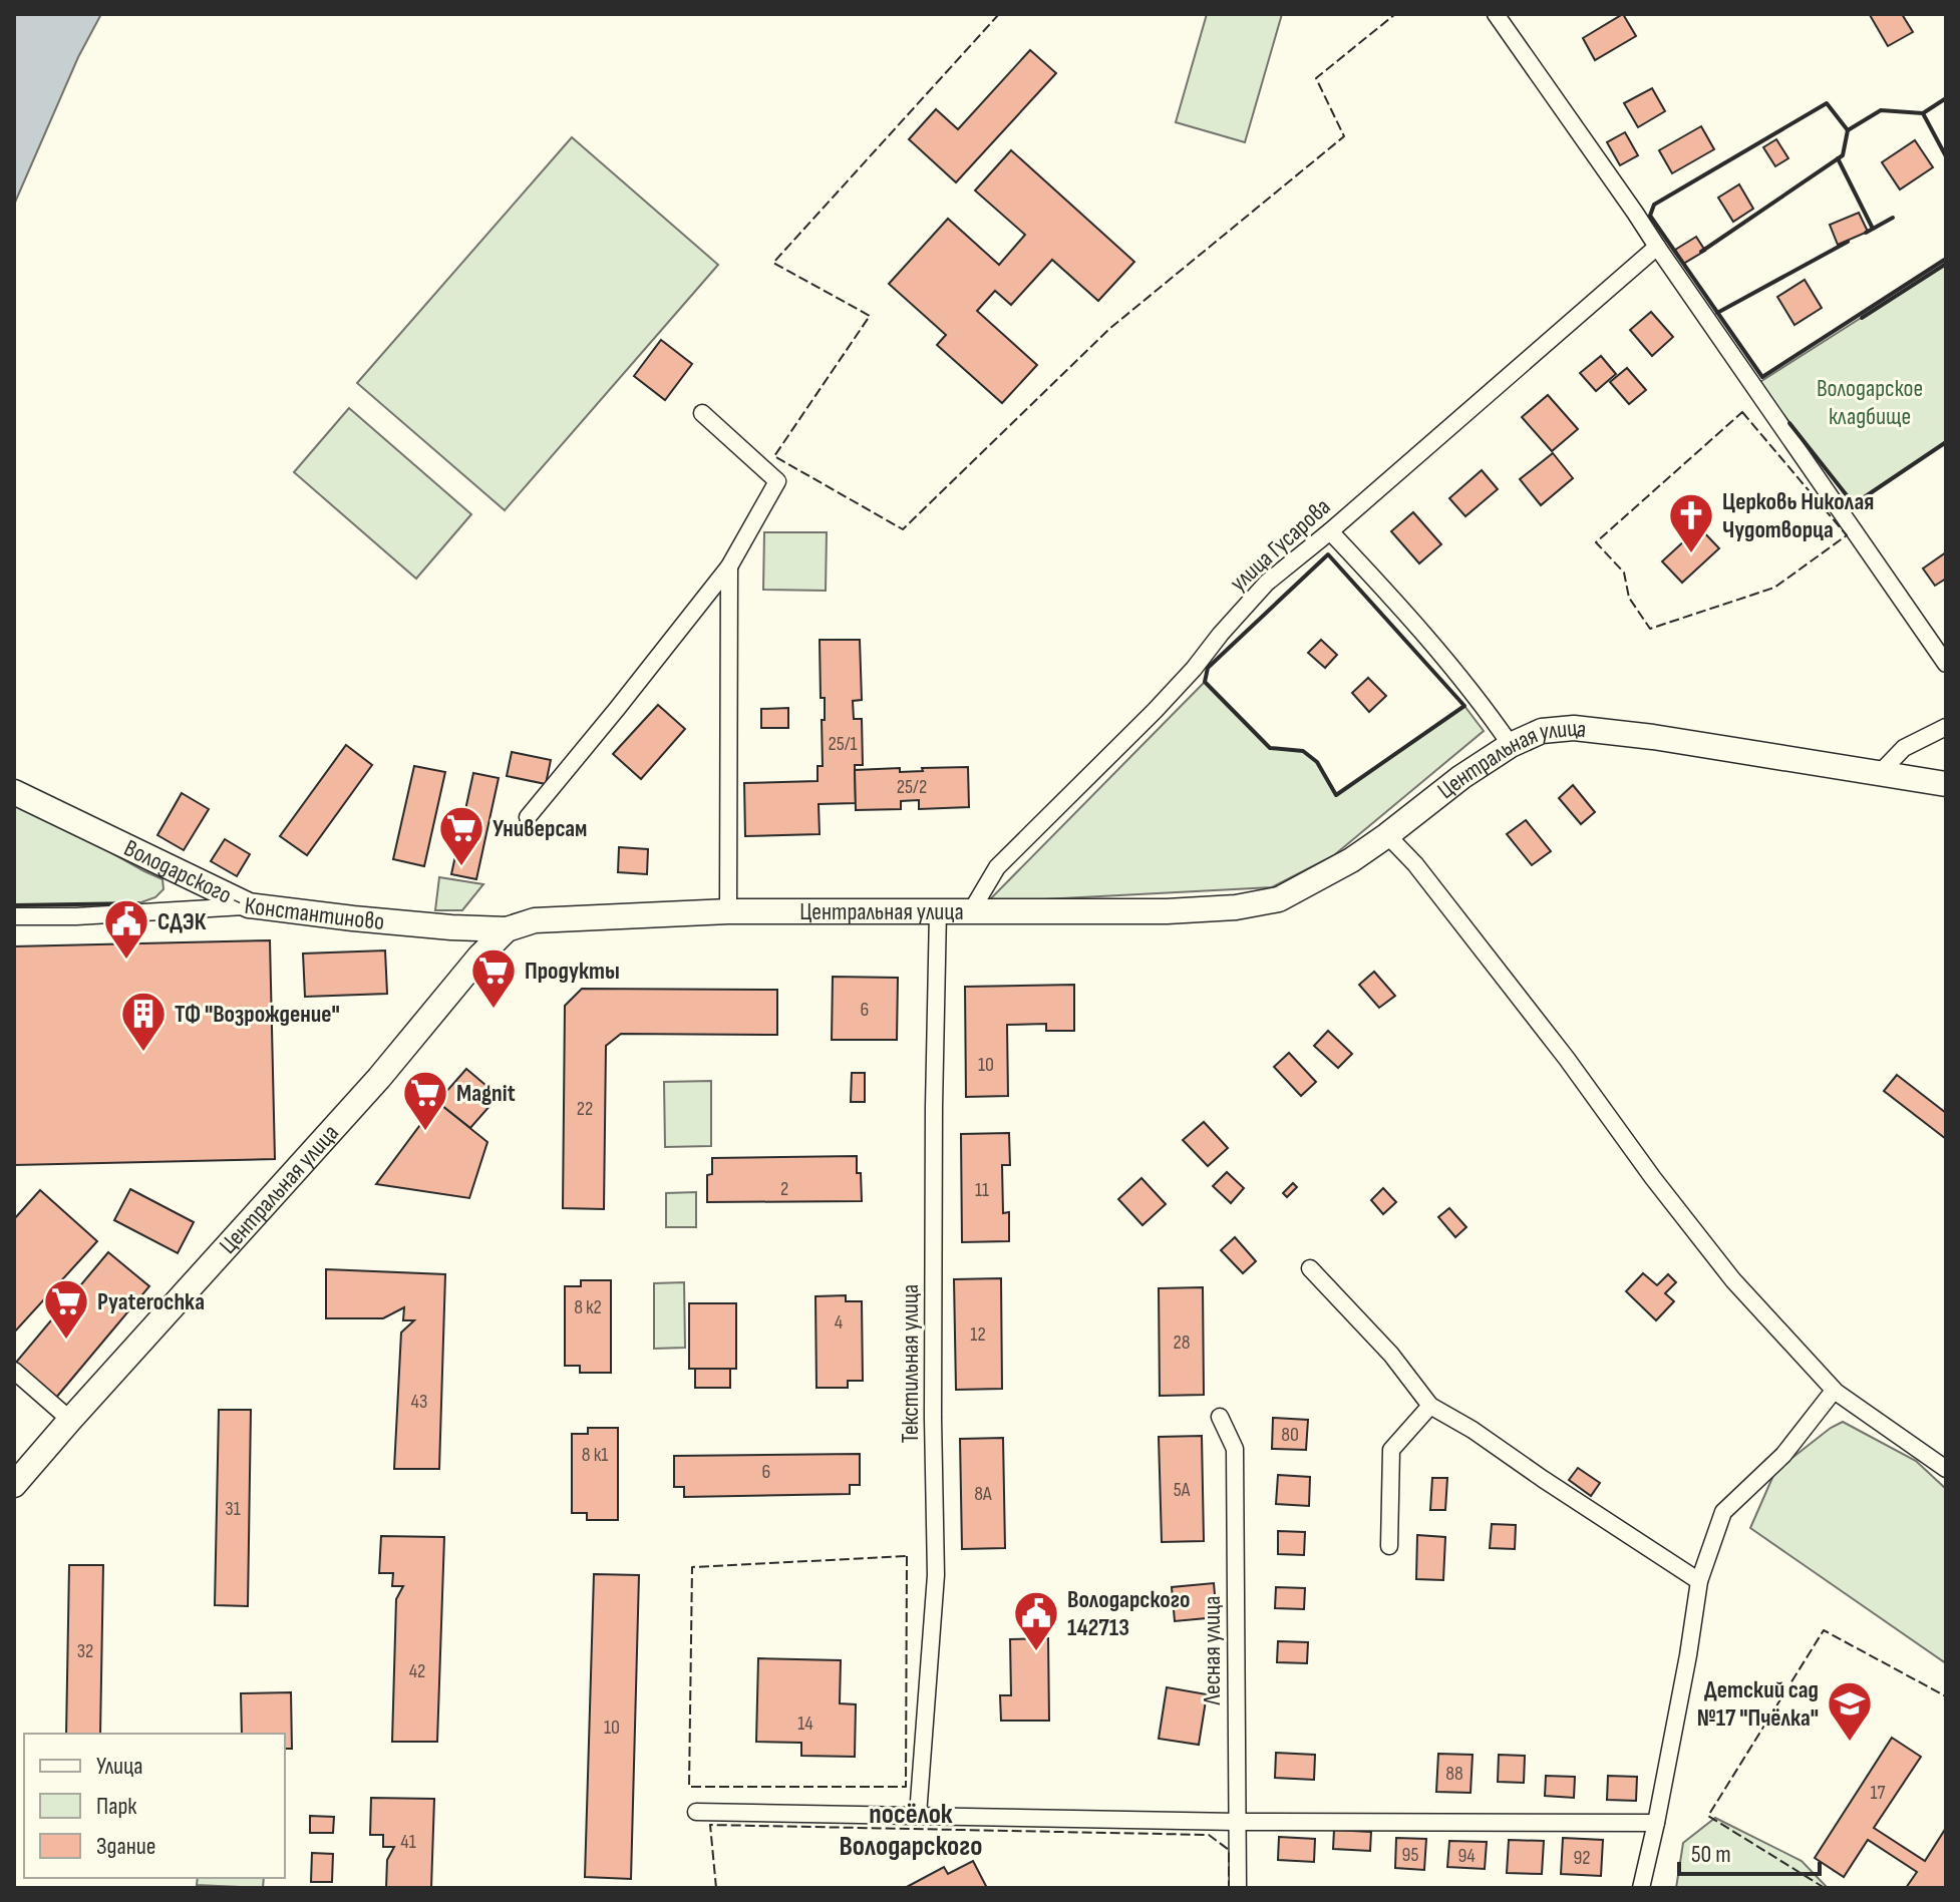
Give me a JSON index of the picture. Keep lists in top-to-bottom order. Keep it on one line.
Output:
{"streets":{"main road":["Центральная улица","Володарского - Константиново"],"street":["улица Гусарова","Текстильная улица","Лесная улица"]},"crossings":[["улица Гусарова","Центральная улица"],["Центральная улица","Володарского - Константиново"],["Центральная улица","Текстильная улица"]],"districts":["посёлок Володарского"],"parks":["Володарское кладбище"],"places":{"church":["Церковь Николая Чудотворца"],"supermarket":["Универсам","Продукты","Magnit","Pyaterochka"],"public building":["СДЭК","Володарского 142713"],"building":["ТФ \"Возрождение\""],"school or university":["Детский сад №17 \"Пчёлка\""]},"house_numbers":["25/1","25/2","6","10","22","2","11","8 к2","4","12","28","43","80","8 к1","6","5А","8А","31","32","42","14","10","88","17","41","95","94","92"],"legend":["Улица","Парк","Здание"],"scale_bar":"50 m"}
